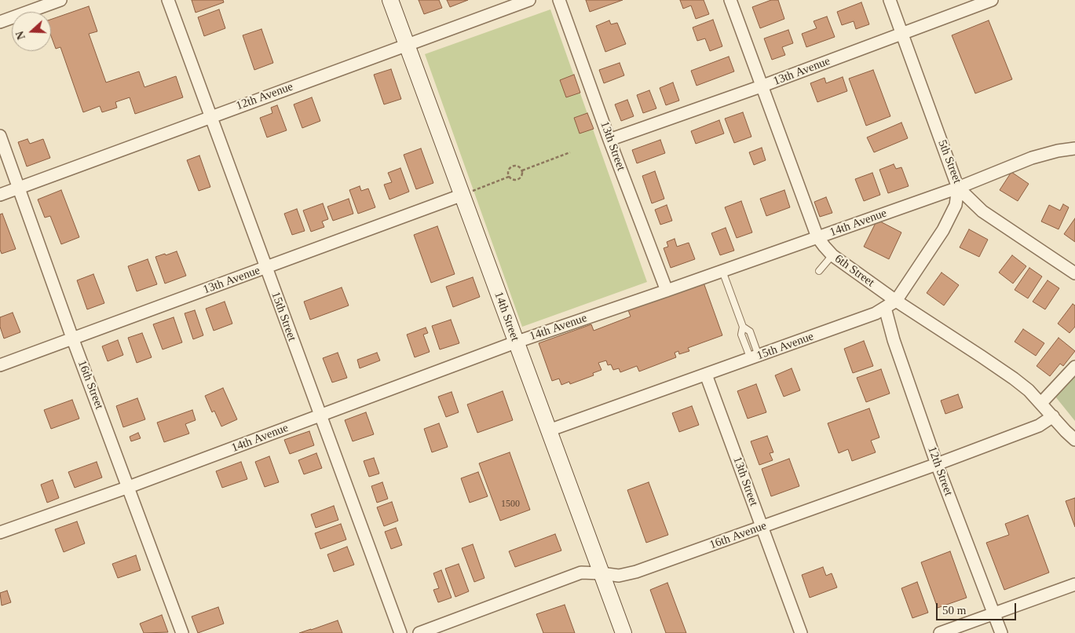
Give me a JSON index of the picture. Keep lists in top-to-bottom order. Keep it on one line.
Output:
{"streets":{"main road":["14th Street"],"street":["13th Avenue","12th Avenue","13th Street","5th Street","14th Avenue","6th Street","15th Street","15th Avenue","16th Street","12th Street","16th Avenue"]},"crossings":[["13th Avenue","13th Street"],["13th Avenue","5th Street"],["13th Avenue","6th Street"],["13th Avenue","15th Street"],["13th Avenue","14th Street"],["13th Avenue","16th Street"],["12th Avenue","15th Street"],["12th Avenue","14th Street"],["12th Avenue","16th Street"],["13th Street","14th Avenue"],["13th Street","15th Avenue"],["13th Street","16th Avenue"],["5th Street","14th Avenue"],["5th Street","15th Avenue"],["14th Avenue","6th Street"],["14th Avenue","15th Street"],["14th Avenue","14th Street"],["14th Avenue","15th Avenue"],["14th Avenue","16th Street"],["6th Street","15th Avenue"],["6th Street","16th Avenue"],["14th Street","15th Avenue"],["14th Street","16th Avenue"],["15th Avenue","12th Street"],["12th Street","16th Avenue"]],"house_numbers":["1500"],"scale_bar":"50 m","north":"left"}
